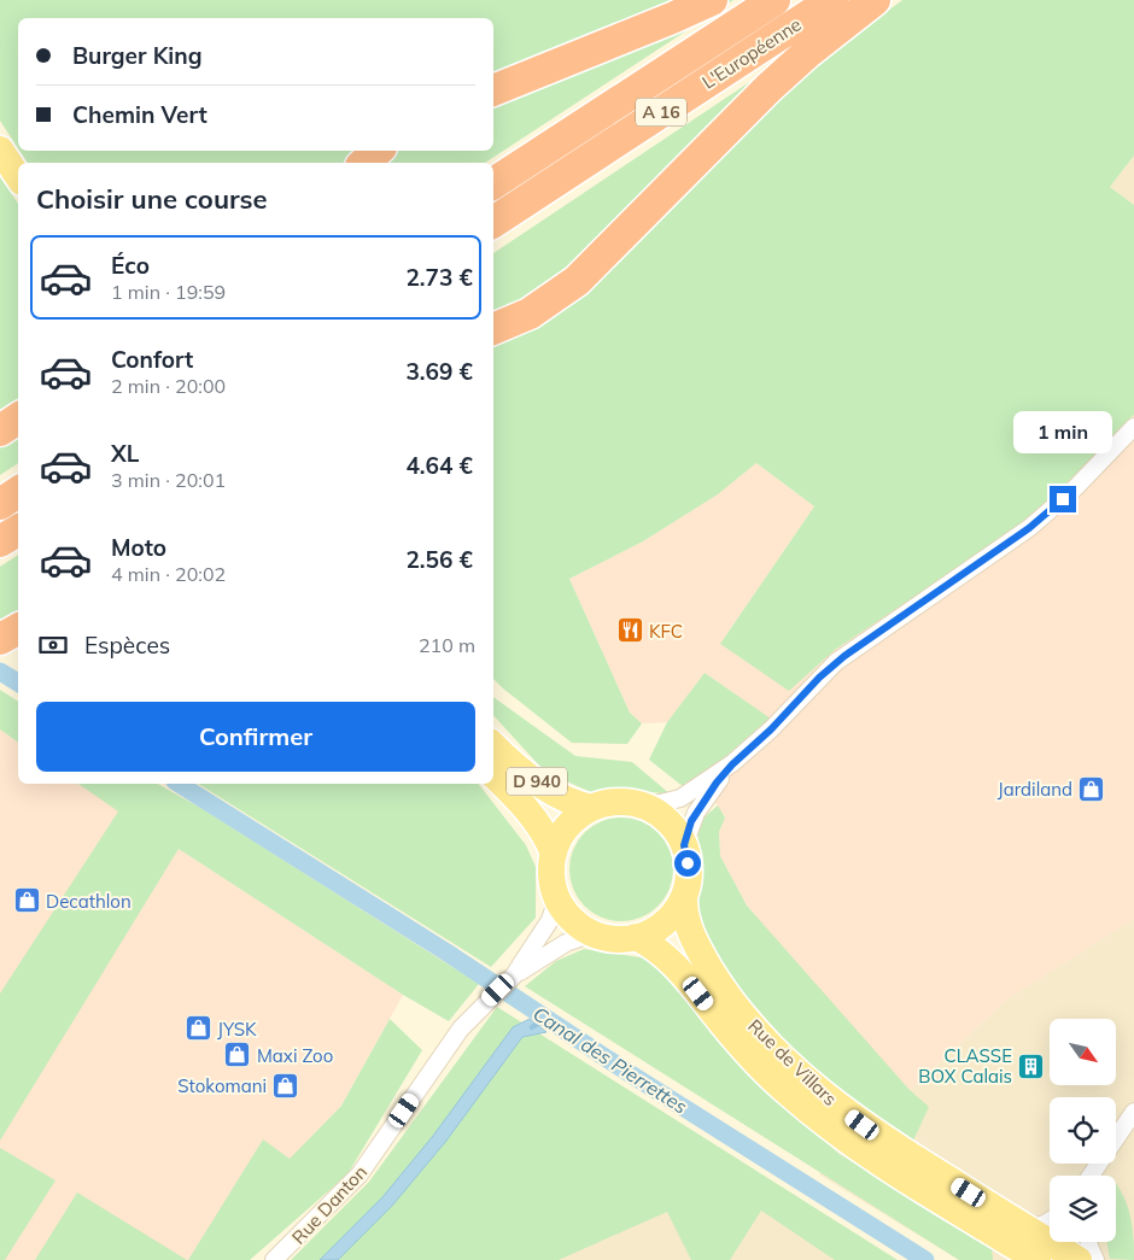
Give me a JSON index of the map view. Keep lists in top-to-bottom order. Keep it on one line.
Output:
{"streets":{"highway":["L'Européenne","A 16"],"main road":["D 940","Rue de Villars"],"street":["Rue Danton"]},"crossings":[["D 940","Rue de Villars"]],"water":["Canal des Pierrettes"],"places":{"restaurant":["KFC"],"shop":["Jardiland","Decathlon","JYSK","Maxi Zoo","Stokomani"],"building":["CLASSE BOX Calais"]},"north":"bottom right","page":{"banner":["Burger King","Chemin Vert"],"heading":"Choisir une course","list":[{"name":"Éco","note":"1 min · 19:59","value":"2.73 €"},{"name":"Confort","note":"2 min · 20:00","value":"3.69 €"},{"name":"XL","note":"3 min · 20:01","value":"4.64 €"},{"name":"Moto","note":"4 min · 20:02","value":"2.56 €"}],"bubble":"1 min","pay":["Espèces","210 m"],"buttons":"Confirmer"}}
